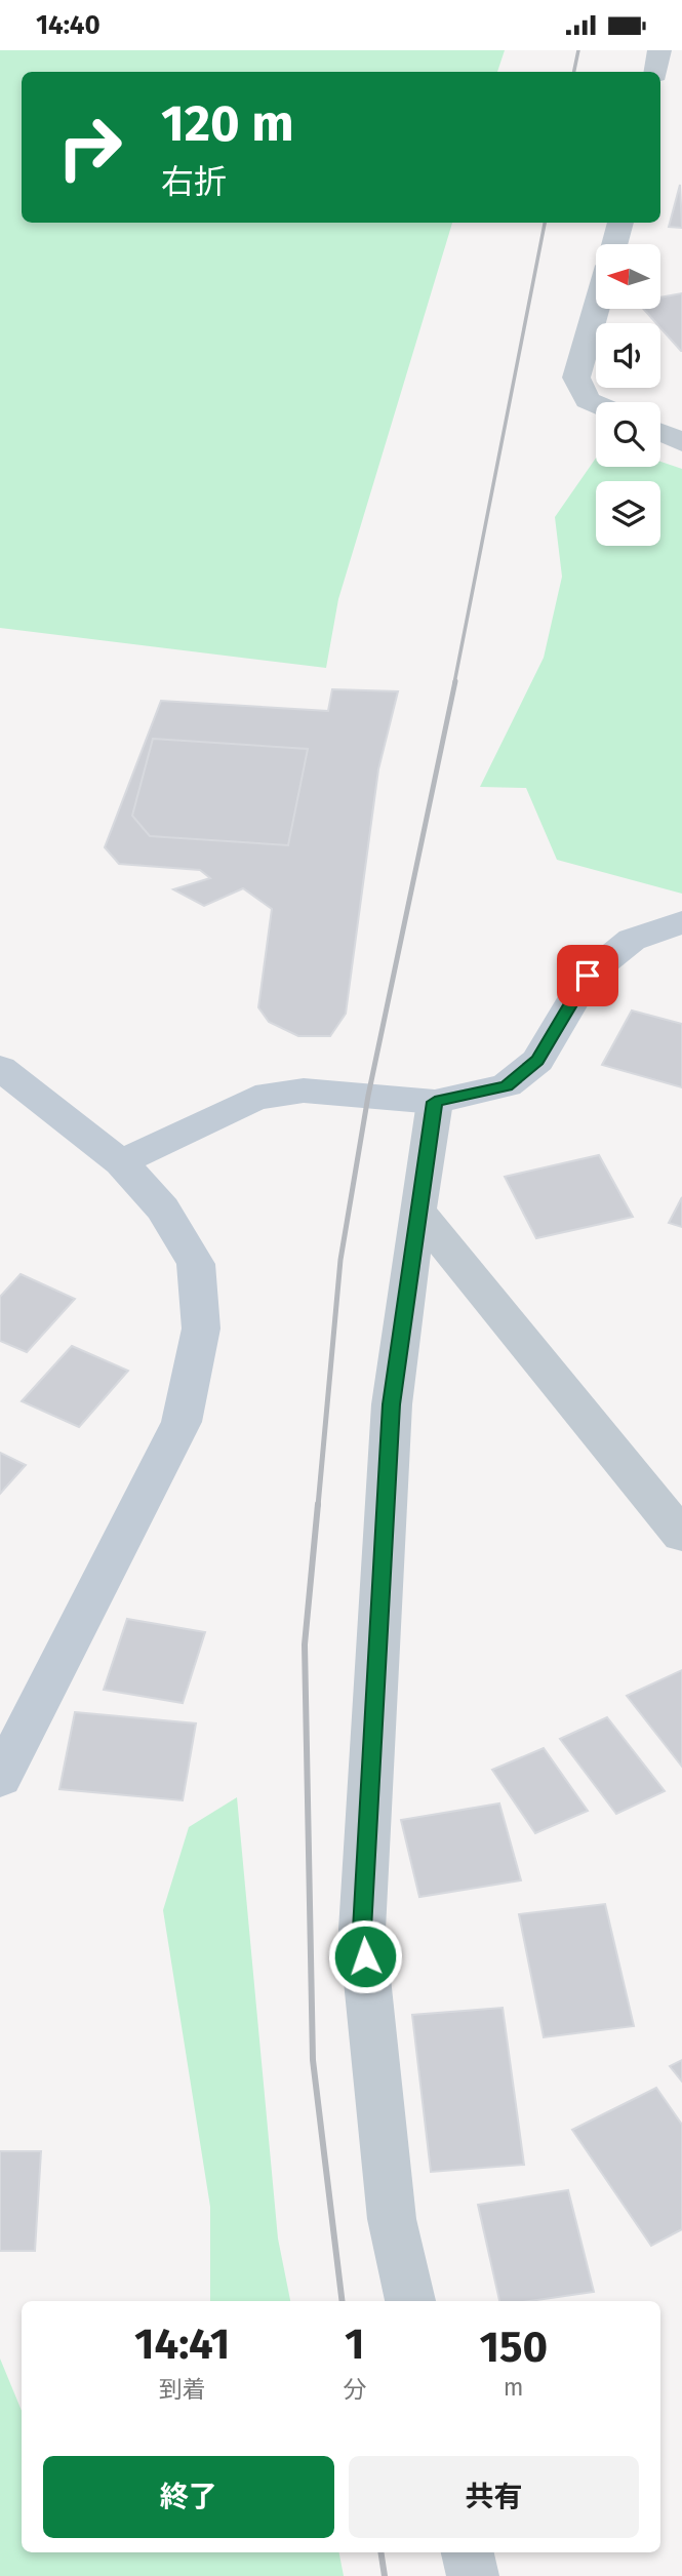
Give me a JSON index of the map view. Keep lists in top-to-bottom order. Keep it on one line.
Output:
{"north":"left","page":{"status":"14:40","turn":["120 m","右折"],"eta":["14:41","到着","1","分","150","m"],"buttons":["終了","共有"]}}
